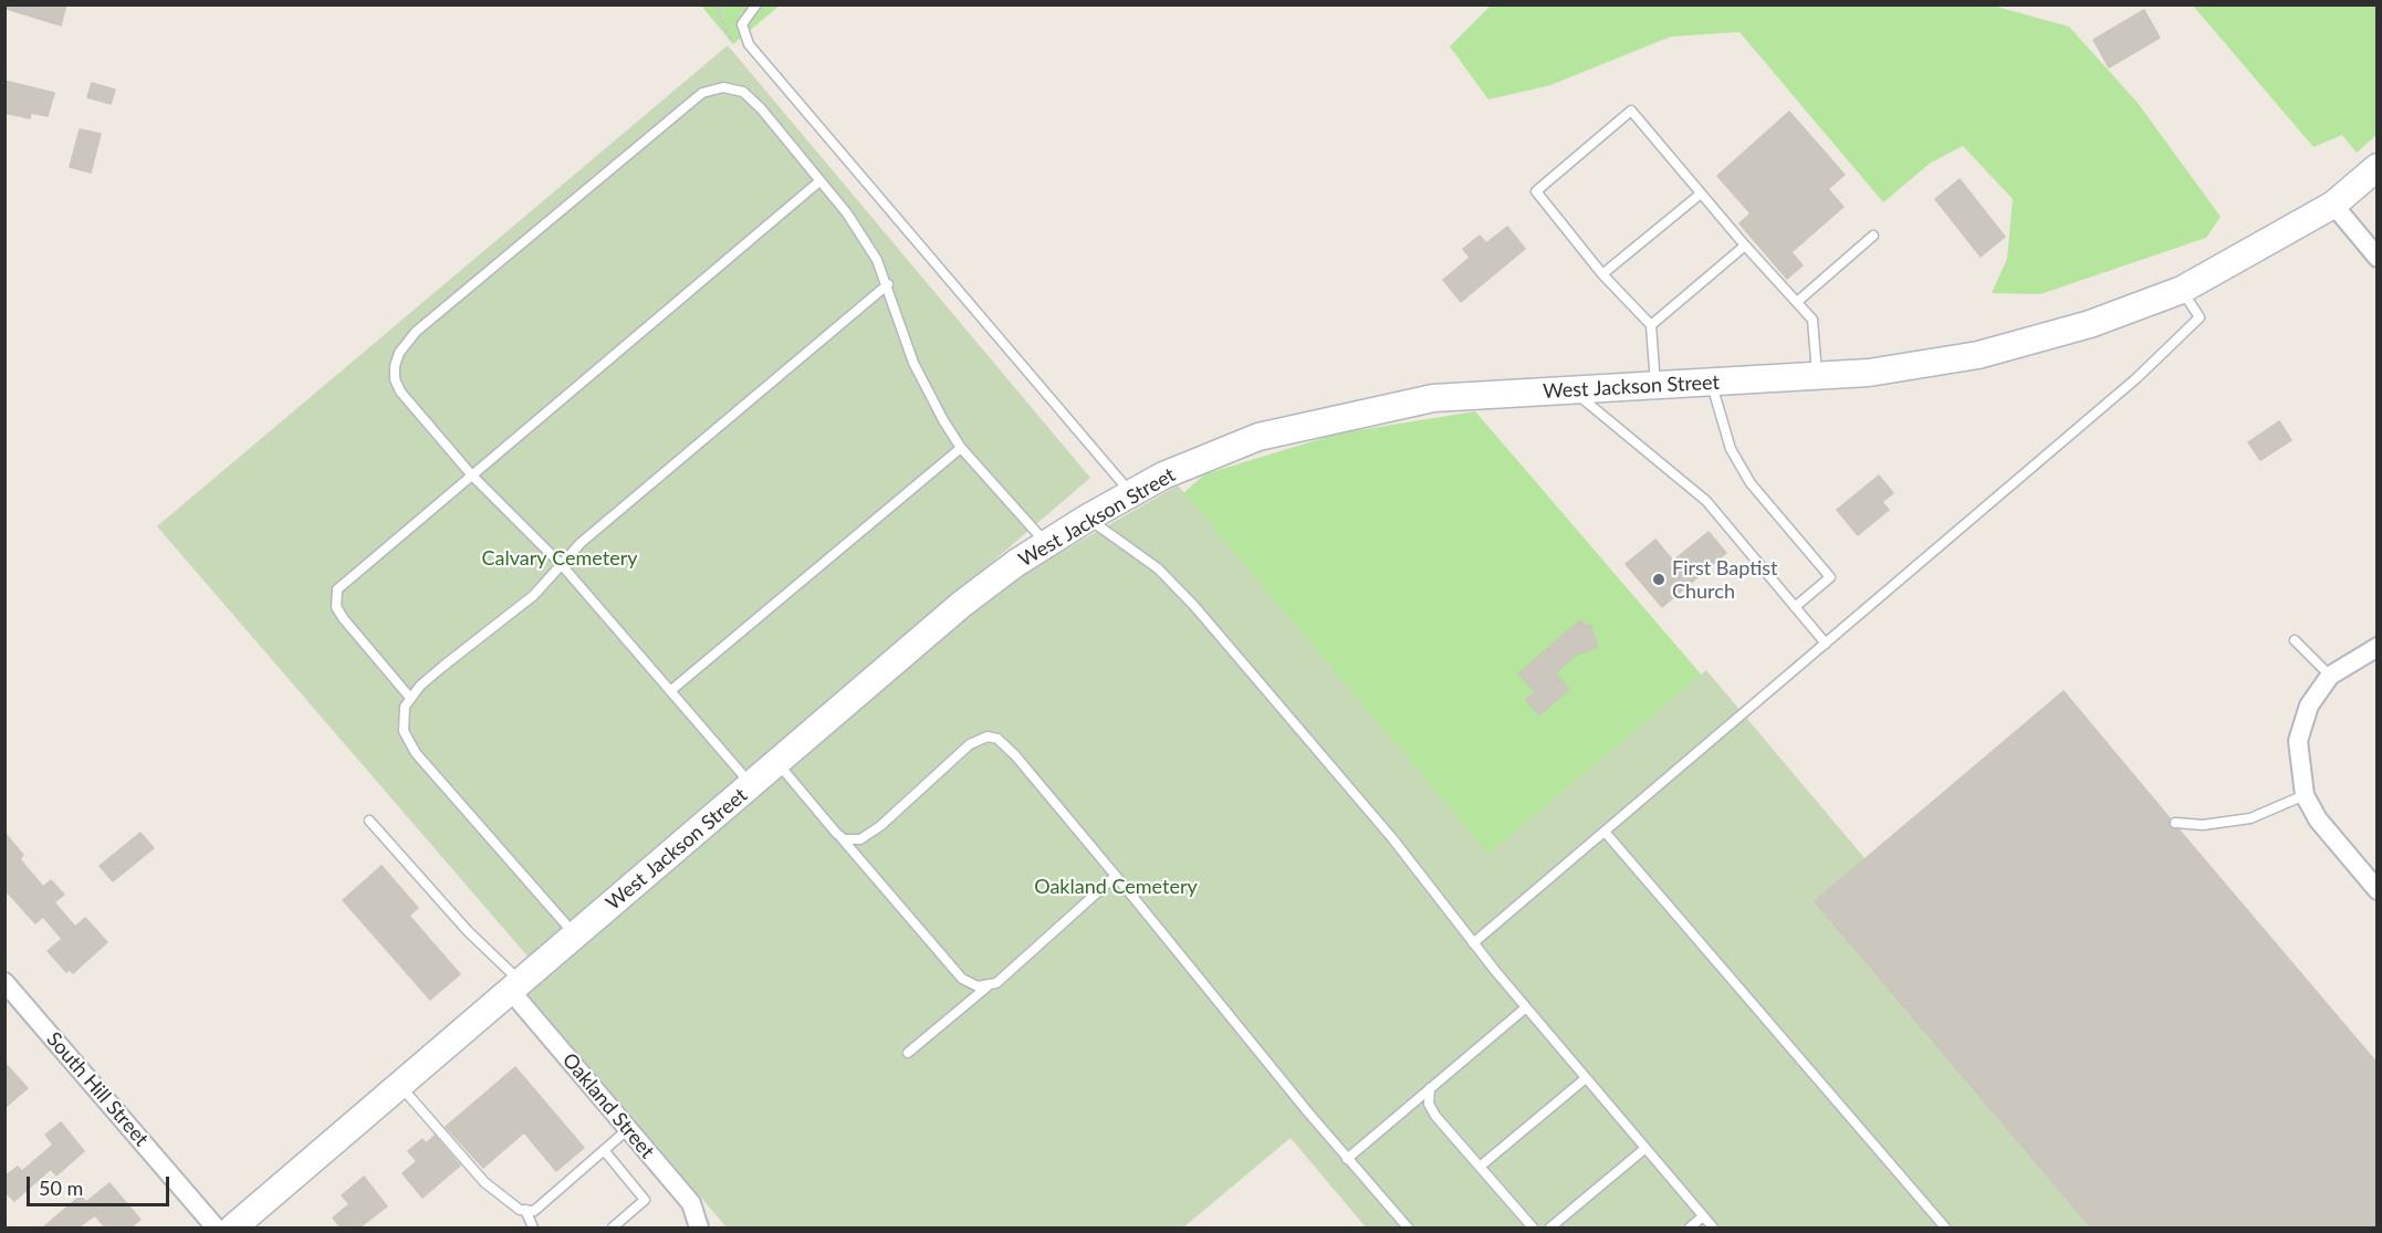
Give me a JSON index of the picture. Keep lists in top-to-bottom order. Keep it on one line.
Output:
{"streets":{"street":["West Jackson Street","South Hill Street","Oakland Street"]},"crossings":[["West Jackson Street","Oakland Street"]],"parks":["Calvary Cemetery","Oakland Cemetery"],"places":["First Baptist Church"],"scale_bar":"50 m"}
